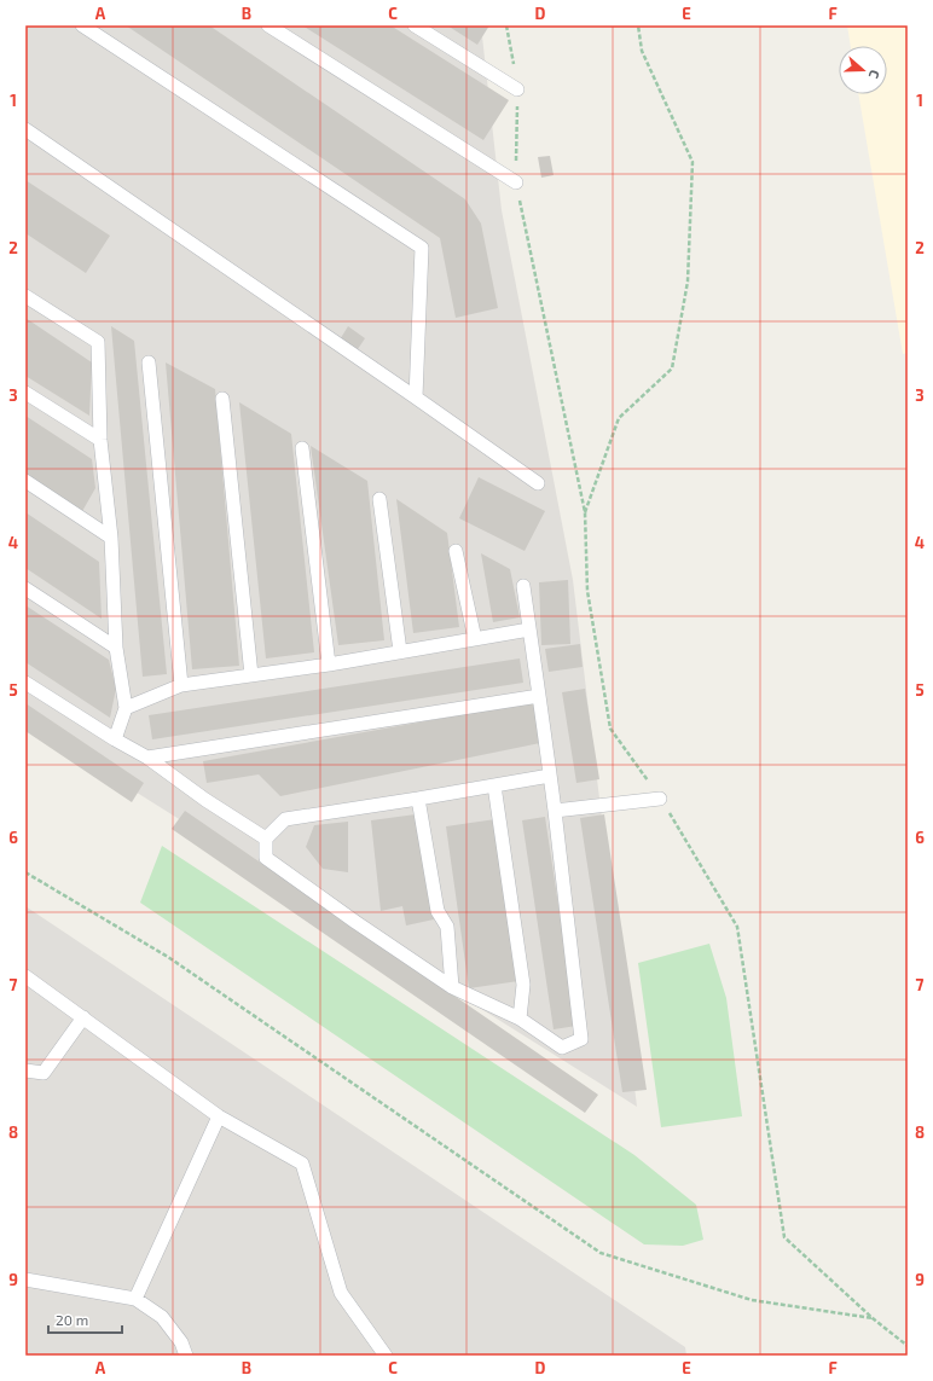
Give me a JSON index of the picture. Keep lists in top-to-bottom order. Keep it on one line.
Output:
{"scale_bar":"20 m","north":"right","grid":{"columns":["A","B","C","D","E","F"],"rows":["1","2","3","4","5","6","7","8","9"]}}
